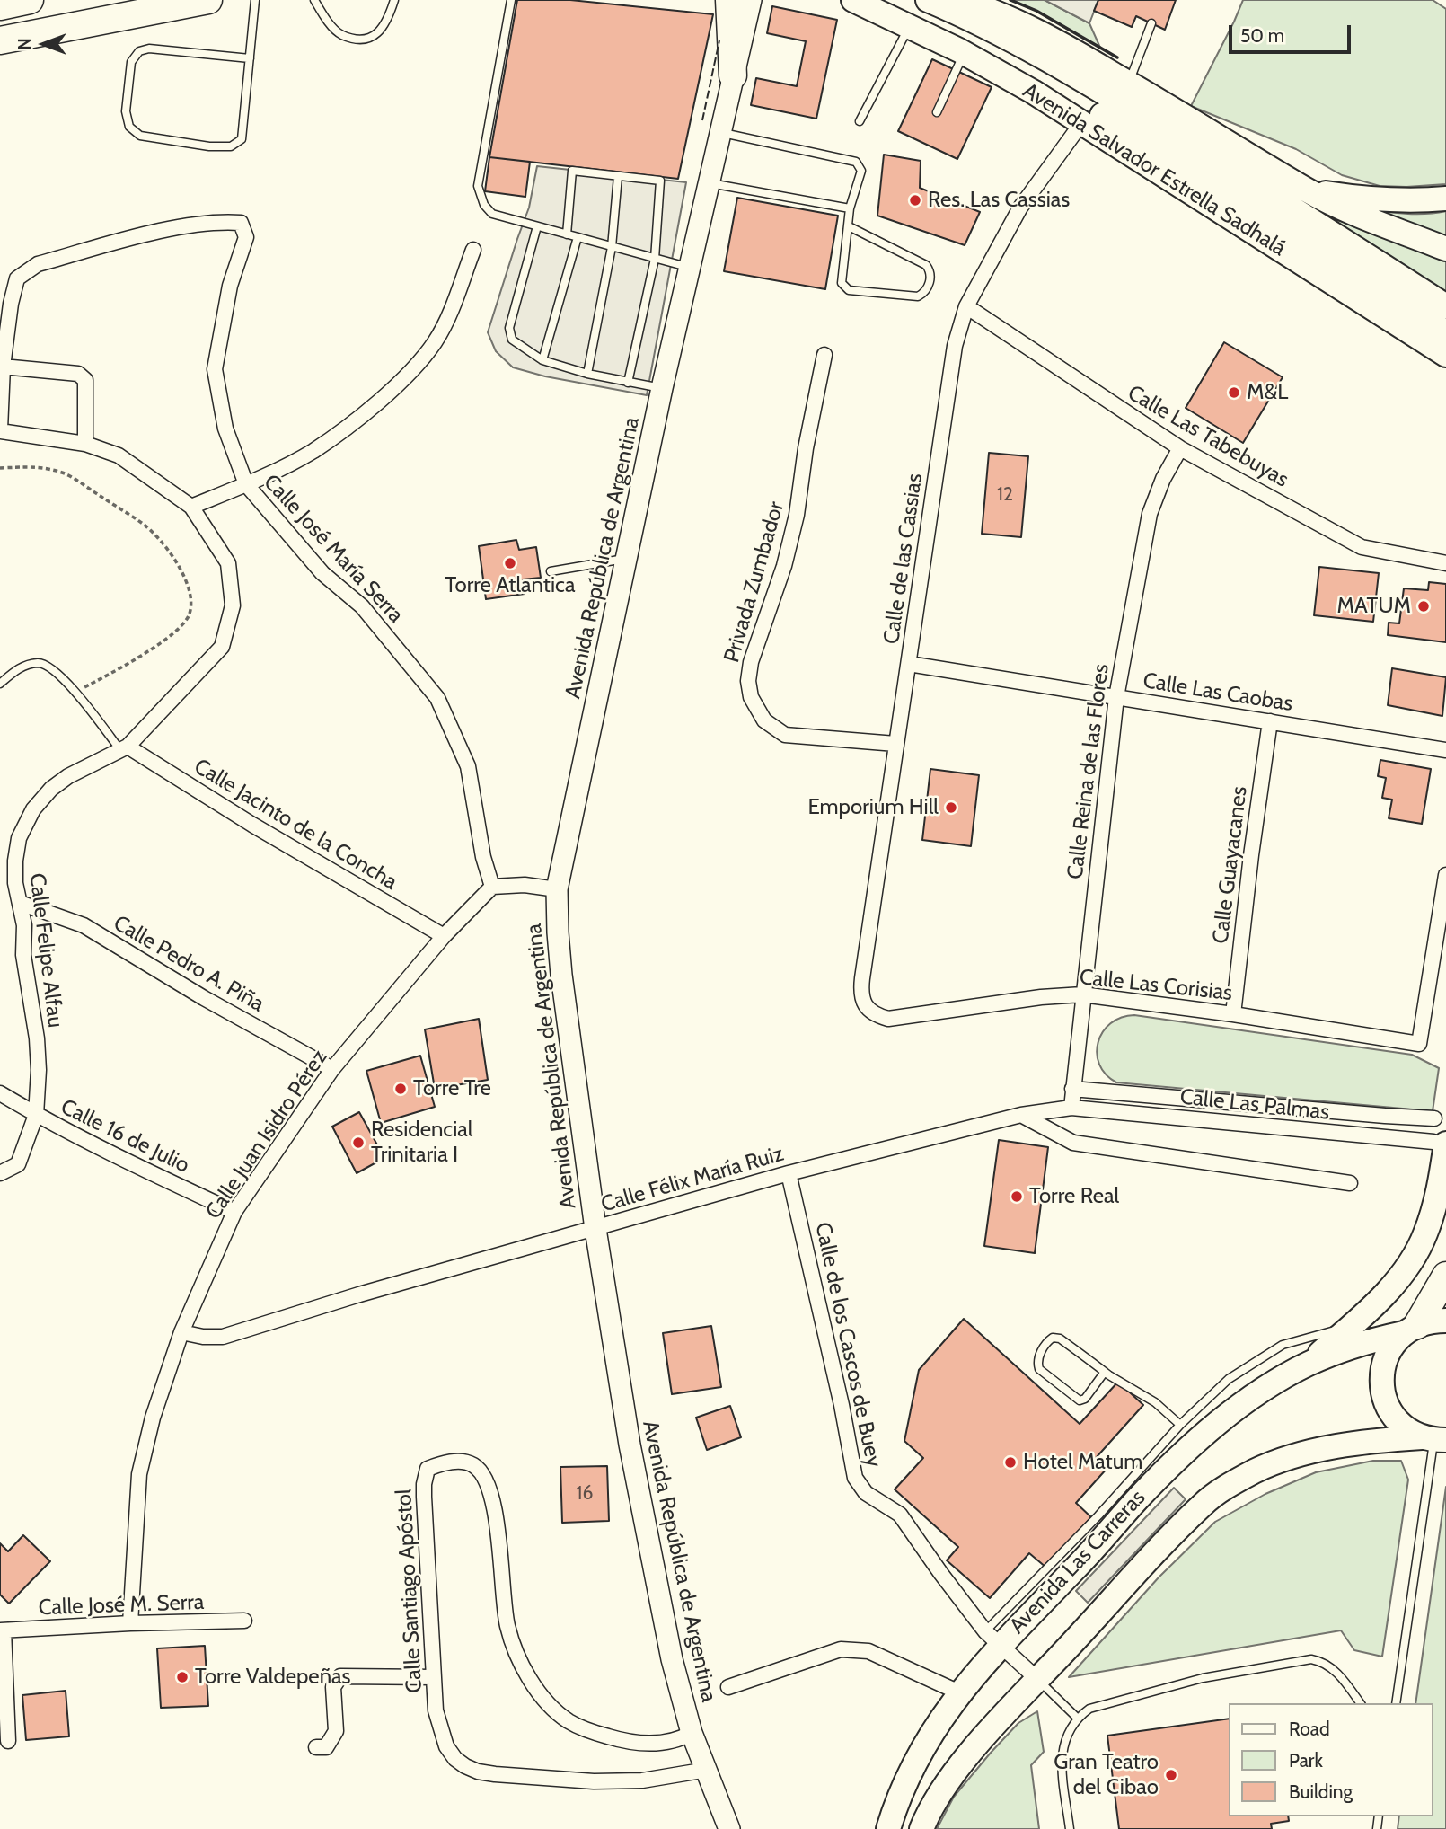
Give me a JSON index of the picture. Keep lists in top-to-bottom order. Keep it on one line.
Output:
{"streets":{"main road":["Avenida Salvador Estrella Sadhalá","Avenida República de Argentina","Avenida Las Carreras"],"street":["Calle Las Tabebuyas","Calle José María Serra","Calle de las Cassias","Privada Zumbador","Calle Las Caobas","Calle Reina de las Flores","Calle Jacinto de la Concha","Calle Guayacanes","Calle Felipe Alfau","Calle Pedro A. Piña","Calle Las Corisias","Calle Las Palmas","Calle Juan Isidro Pérez","Calle 16 de Julio","Calle Félix María Ruiz","Calle de los Cascos de Buey","Calle Santiago Apóstol","Calle José M. Serra"]},"crossings":[["Avenida Salvador Estrella Sadhalá","Calle de las Cassias"],["Calle Las Tabebuyas","Calle de las Cassias"],["Calle Las Tabebuyas","Calle Reina de las Flores"],["Calle José María Serra","Calle Juan Isidro Pérez"],["Avenida República de Argentina","Calle Félix María Ruiz"],["Avenida República de Argentina","Calle Santiago Apóstol"],["Calle de las Cassias","Privada Zumbador"],["Calle de las Cassias","Calle Las Caobas"],["Calle de las Cassias","Calle Las Corisias"],["Calle Las Caobas","Calle Reina de las Flores"],["Calle Las Caobas","Calle Guayacanes"],["Calle Reina de las Flores","Calle Las Corisias"],["Calle Reina de las Flores","Calle Las Palmas"],["Calle Reina de las Flores","Calle Félix María Ruiz"],["Calle Jacinto de la Concha","Calle Felipe Alfau"],["Calle Jacinto de la Concha","Calle Juan Isidro Pérez"],["Calle Guayacanes","Calle Las Corisias"],["Calle Felipe Alfau","Calle Pedro A. Piña"],["Calle Felipe Alfau","Calle 16 de Julio"],["Calle Pedro A. Piña","Calle Juan Isidro Pérez"],["Calle Las Palmas","Calle Félix María Ruiz"],["Calle Juan Isidro Pérez","Calle 16 de Julio"],["Calle Juan Isidro Pérez","Calle Félix María Ruiz"],["Calle Juan Isidro Pérez","Calle José M. Serra"],["Calle Félix María Ruiz","Calle de los Cascos de Buey"],["Calle de los Cascos de Buey","Avenida Las Carreras"]],"places":["Res. Las Cassias","M&L","Torre Atlantica","MATUM","Emporium Hill","Torre Tre","Residencial Trinitaria I","Torre Real","Hotel Matum","Torre Valdepeñas","Gran Teatro del Cibao"],"house_numbers":["12","16"],"legend":["Road","Park","Building"],"scale_bar":"50 m","north":"left"}
